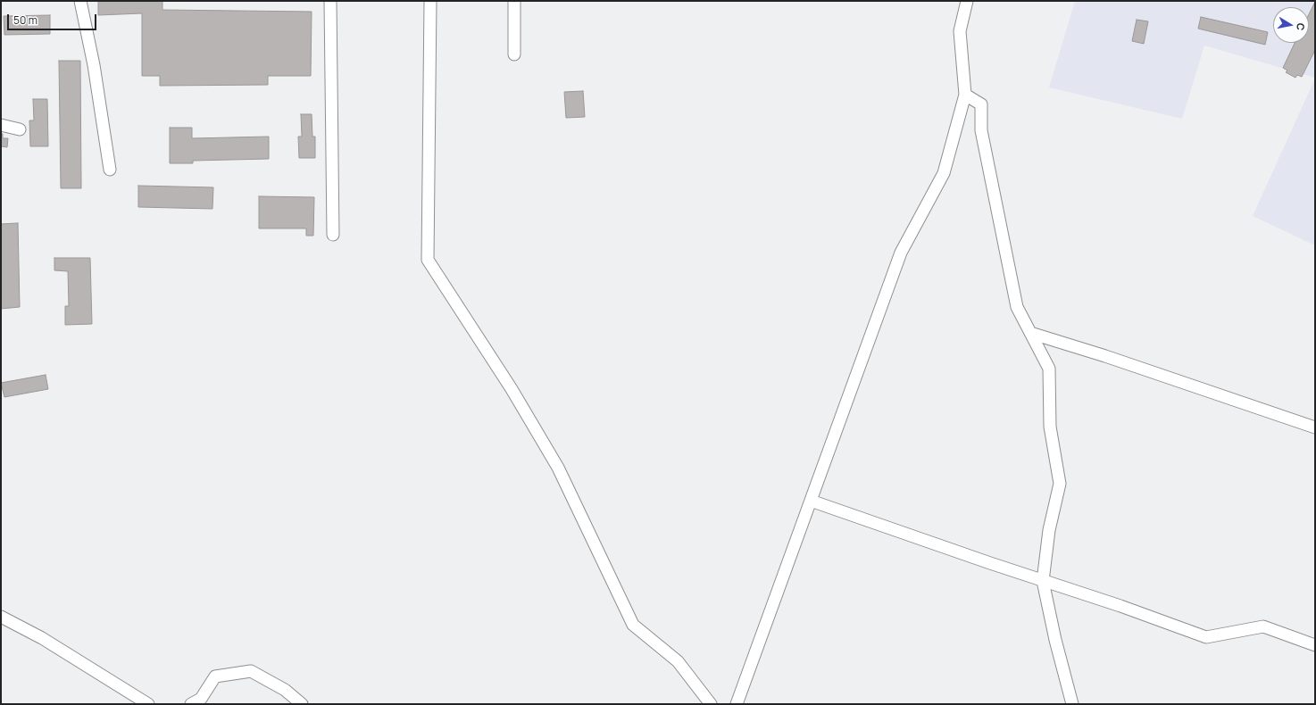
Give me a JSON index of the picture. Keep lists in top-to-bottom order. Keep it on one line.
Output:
{"scale_bar":"50 m","north":"right"}
